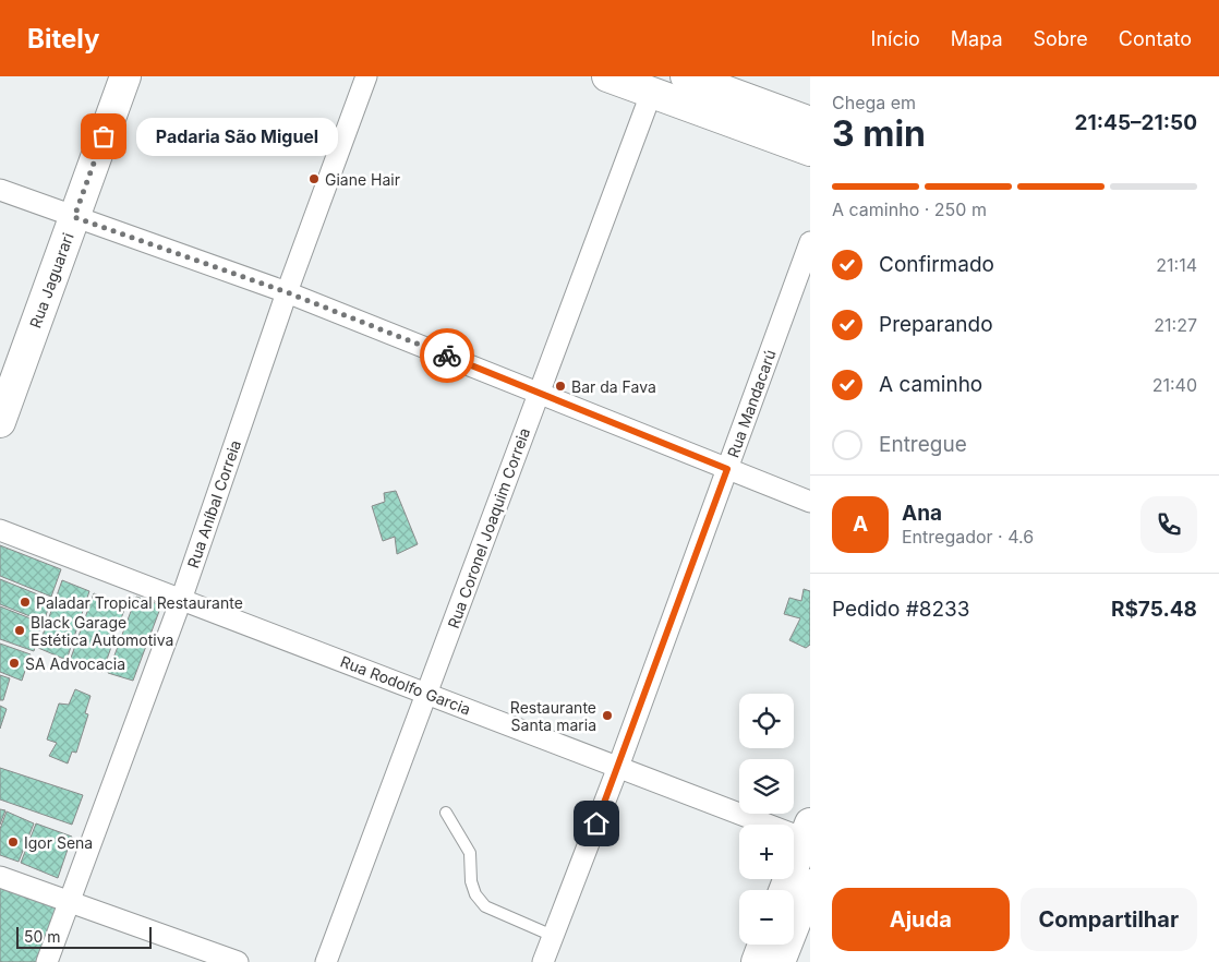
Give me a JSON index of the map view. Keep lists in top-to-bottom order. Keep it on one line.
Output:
{"streets":{"main road":["Rua Jaguarari"],"street":["Rua Mandacarú","Rua Aníbal Correia","Rua Coronel Joaquim Correia","Rua Rodolfo Garcia"]},"crossings":[["Rua Mandacarú","Rua Rodolfo Garcia"],["Rua Aníbal Correia","Rua Rodolfo Garcia"],["Rua Coronel Joaquim Correia","Rua Rodolfo Garcia"]],"places":["Padaria São Miguel","Giane Hair","Bar da Fava","Paladar Tropical Restaurante","Black Garage Estética Automotiva","SA Advocacia","Restaurante Santa maria","Igor Sena"],"scale_bar":"50 m","page":{"header":"Bitely","nav":["Início","Mapa","Sobre","Contato"],"heading":["3 min","Chega em","21:45–21:50"],"panel":["Ana","Entregador · 4.6","Pedido #8233","R$75.48"],"bubble":"Padaria São Miguel","bar":"A caminho · 250 m","list":[["Confirmado","21:14"],["Preparando","21:27"],["A caminho","21:40"],"Entregue"],"round":"A","map_buttons":["+","−"],"buttons":["Ajuda","Compartilhar"],"scale":"50 m"}}
